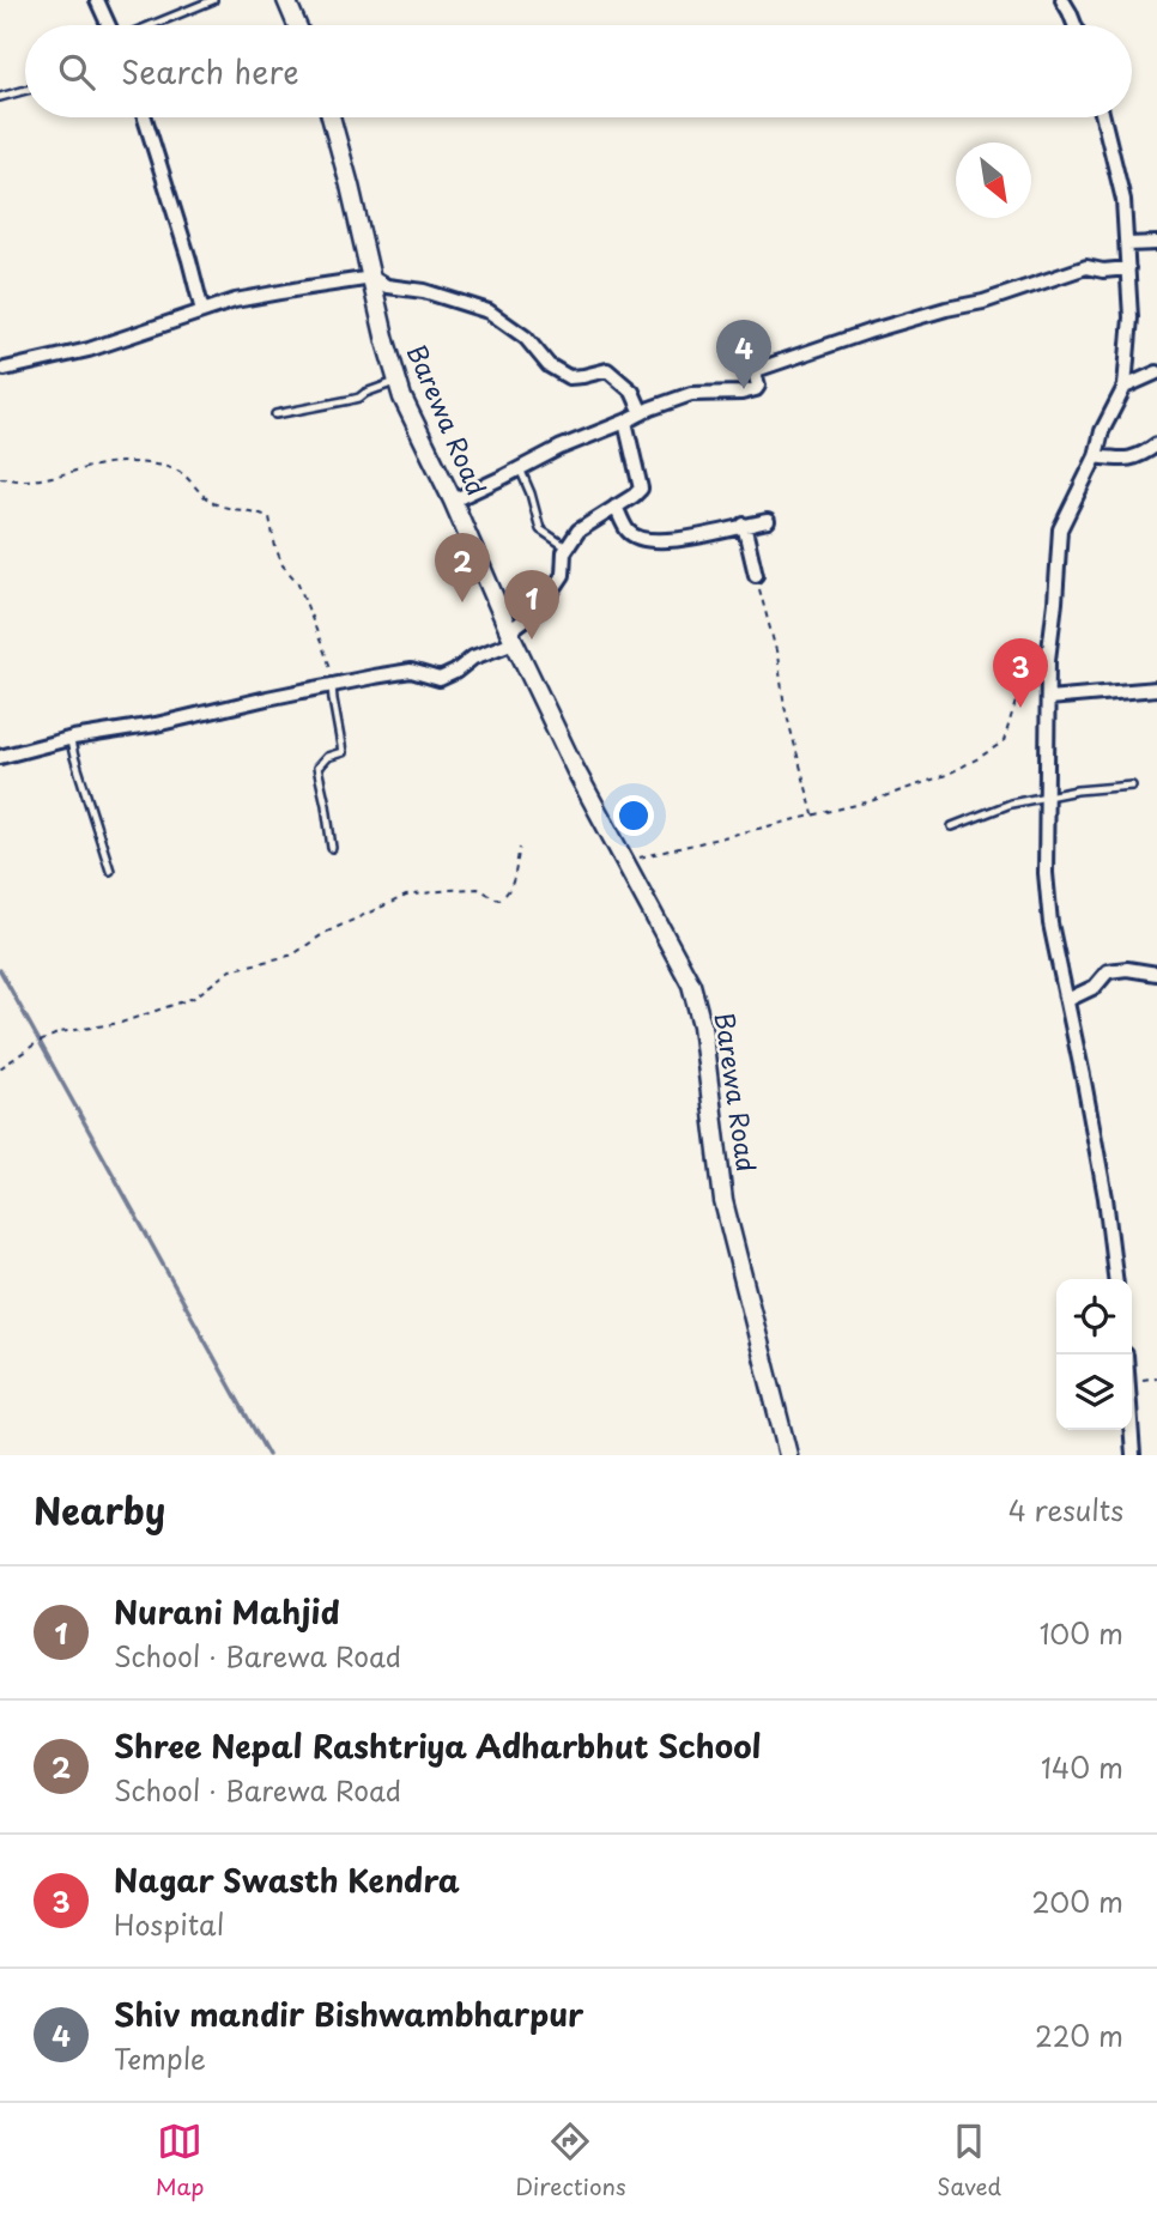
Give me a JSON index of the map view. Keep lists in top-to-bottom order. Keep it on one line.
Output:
{"streets":{"main road":["Barewa Road"]},"north":"bottom right","page":{"search":"Search here","pins":["4","2","1","3"],"heading":["Nearby","4 results"],"list":[{"mark":"1","name":"Nurani Mahjid","note":"School · Barewa Road","value":"100 m"},{"mark":"2","name":"Shree Nepal Rashtriya Adharbhut School","note":"School · Barewa Road","value":"140 m"},{"mark":"3","name":"Nagar Swasth Kendra","note":"Hospital","value":"200 m"},{"mark":"4","name":"Shiv mandir Bishwambharpur","note":"Temple","value":"220 m"}],"nav":["Map","Directions","Saved"]}}
